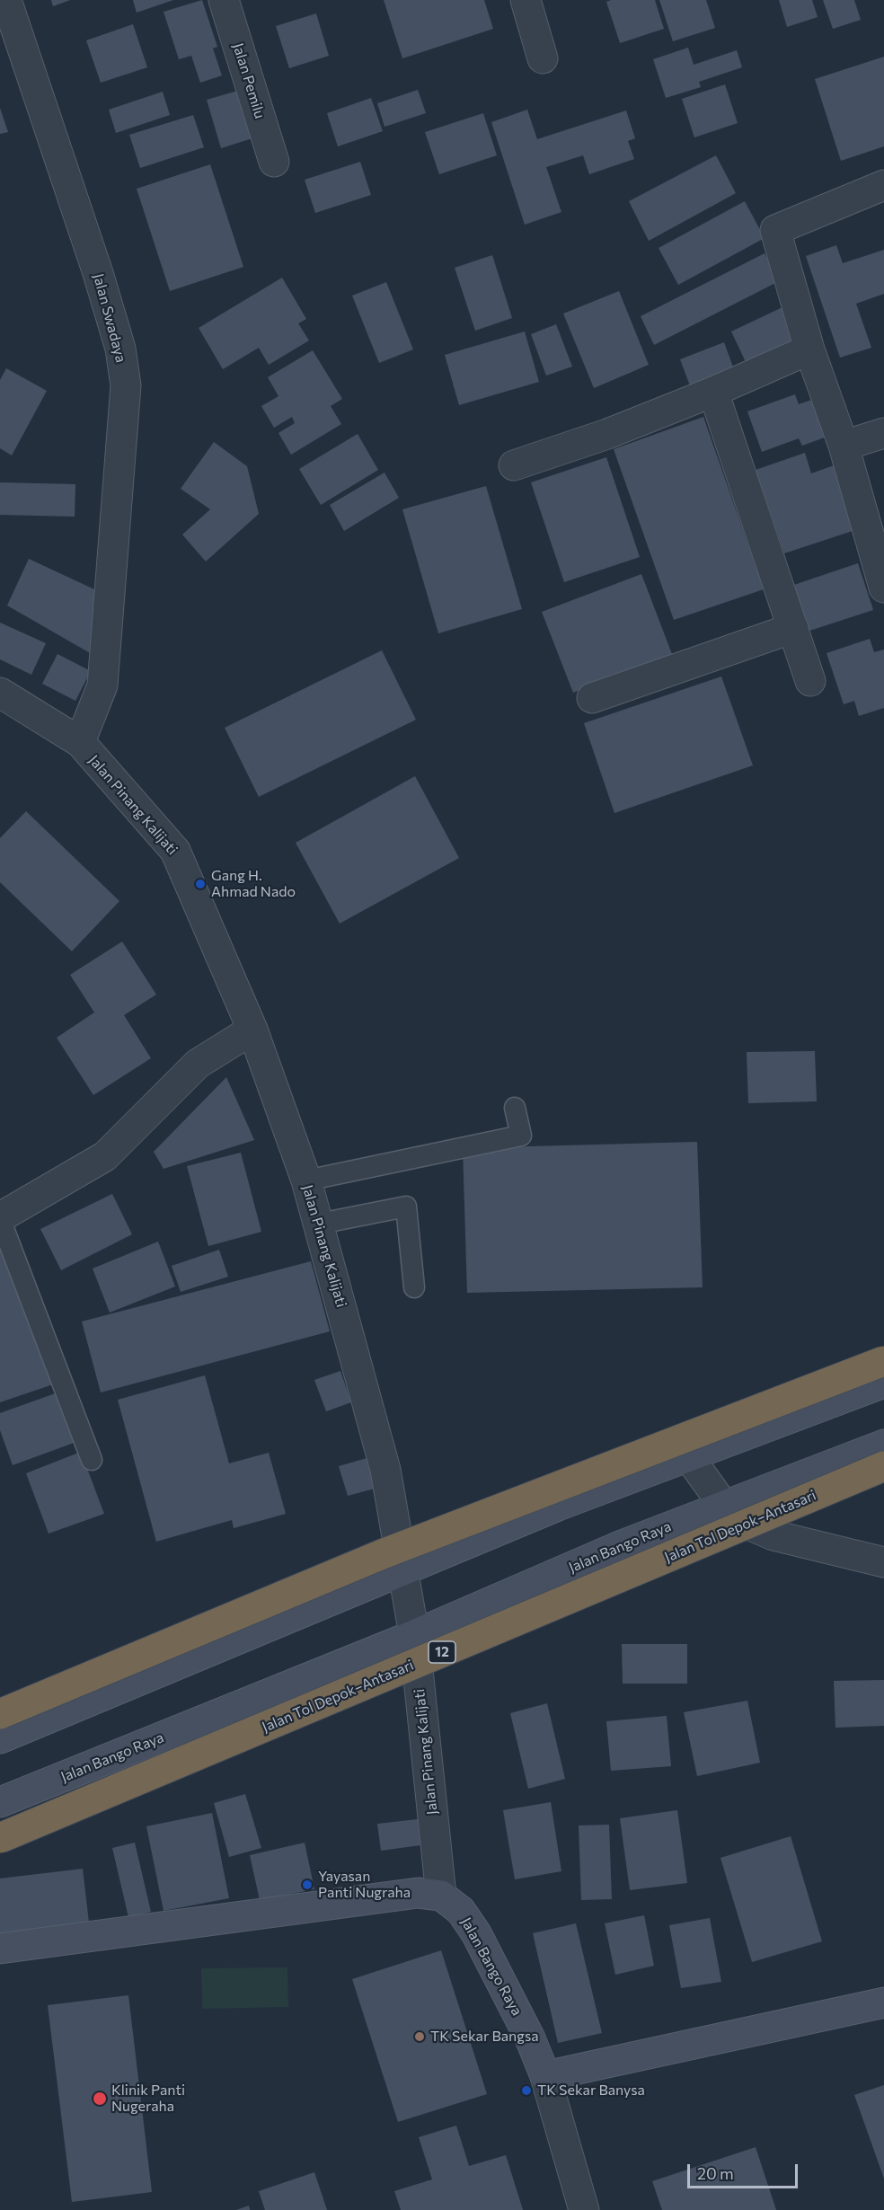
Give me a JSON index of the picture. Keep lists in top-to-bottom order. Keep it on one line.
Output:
{"streets":{"highway":["Jalan Tol Depok–Antasari","12"],"street":["Jalan Pemilu","Jalan Swadaya","Jalan Pinang Kalijati","Jalan Bango Raya"]},"crossings":[["Jalan Swadaya","Jalan Pinang Kalijati"],["Jalan Pinang Kalijati","Jalan Bango Raya"]],"places":["Gang H. Ahmad Nado","Yayasan Panti Nugraha","TK Sekar Bangsa","TK Sekar Banysa","Klinik Panti Nugeraha"],"scale_bar":"20 m"}
